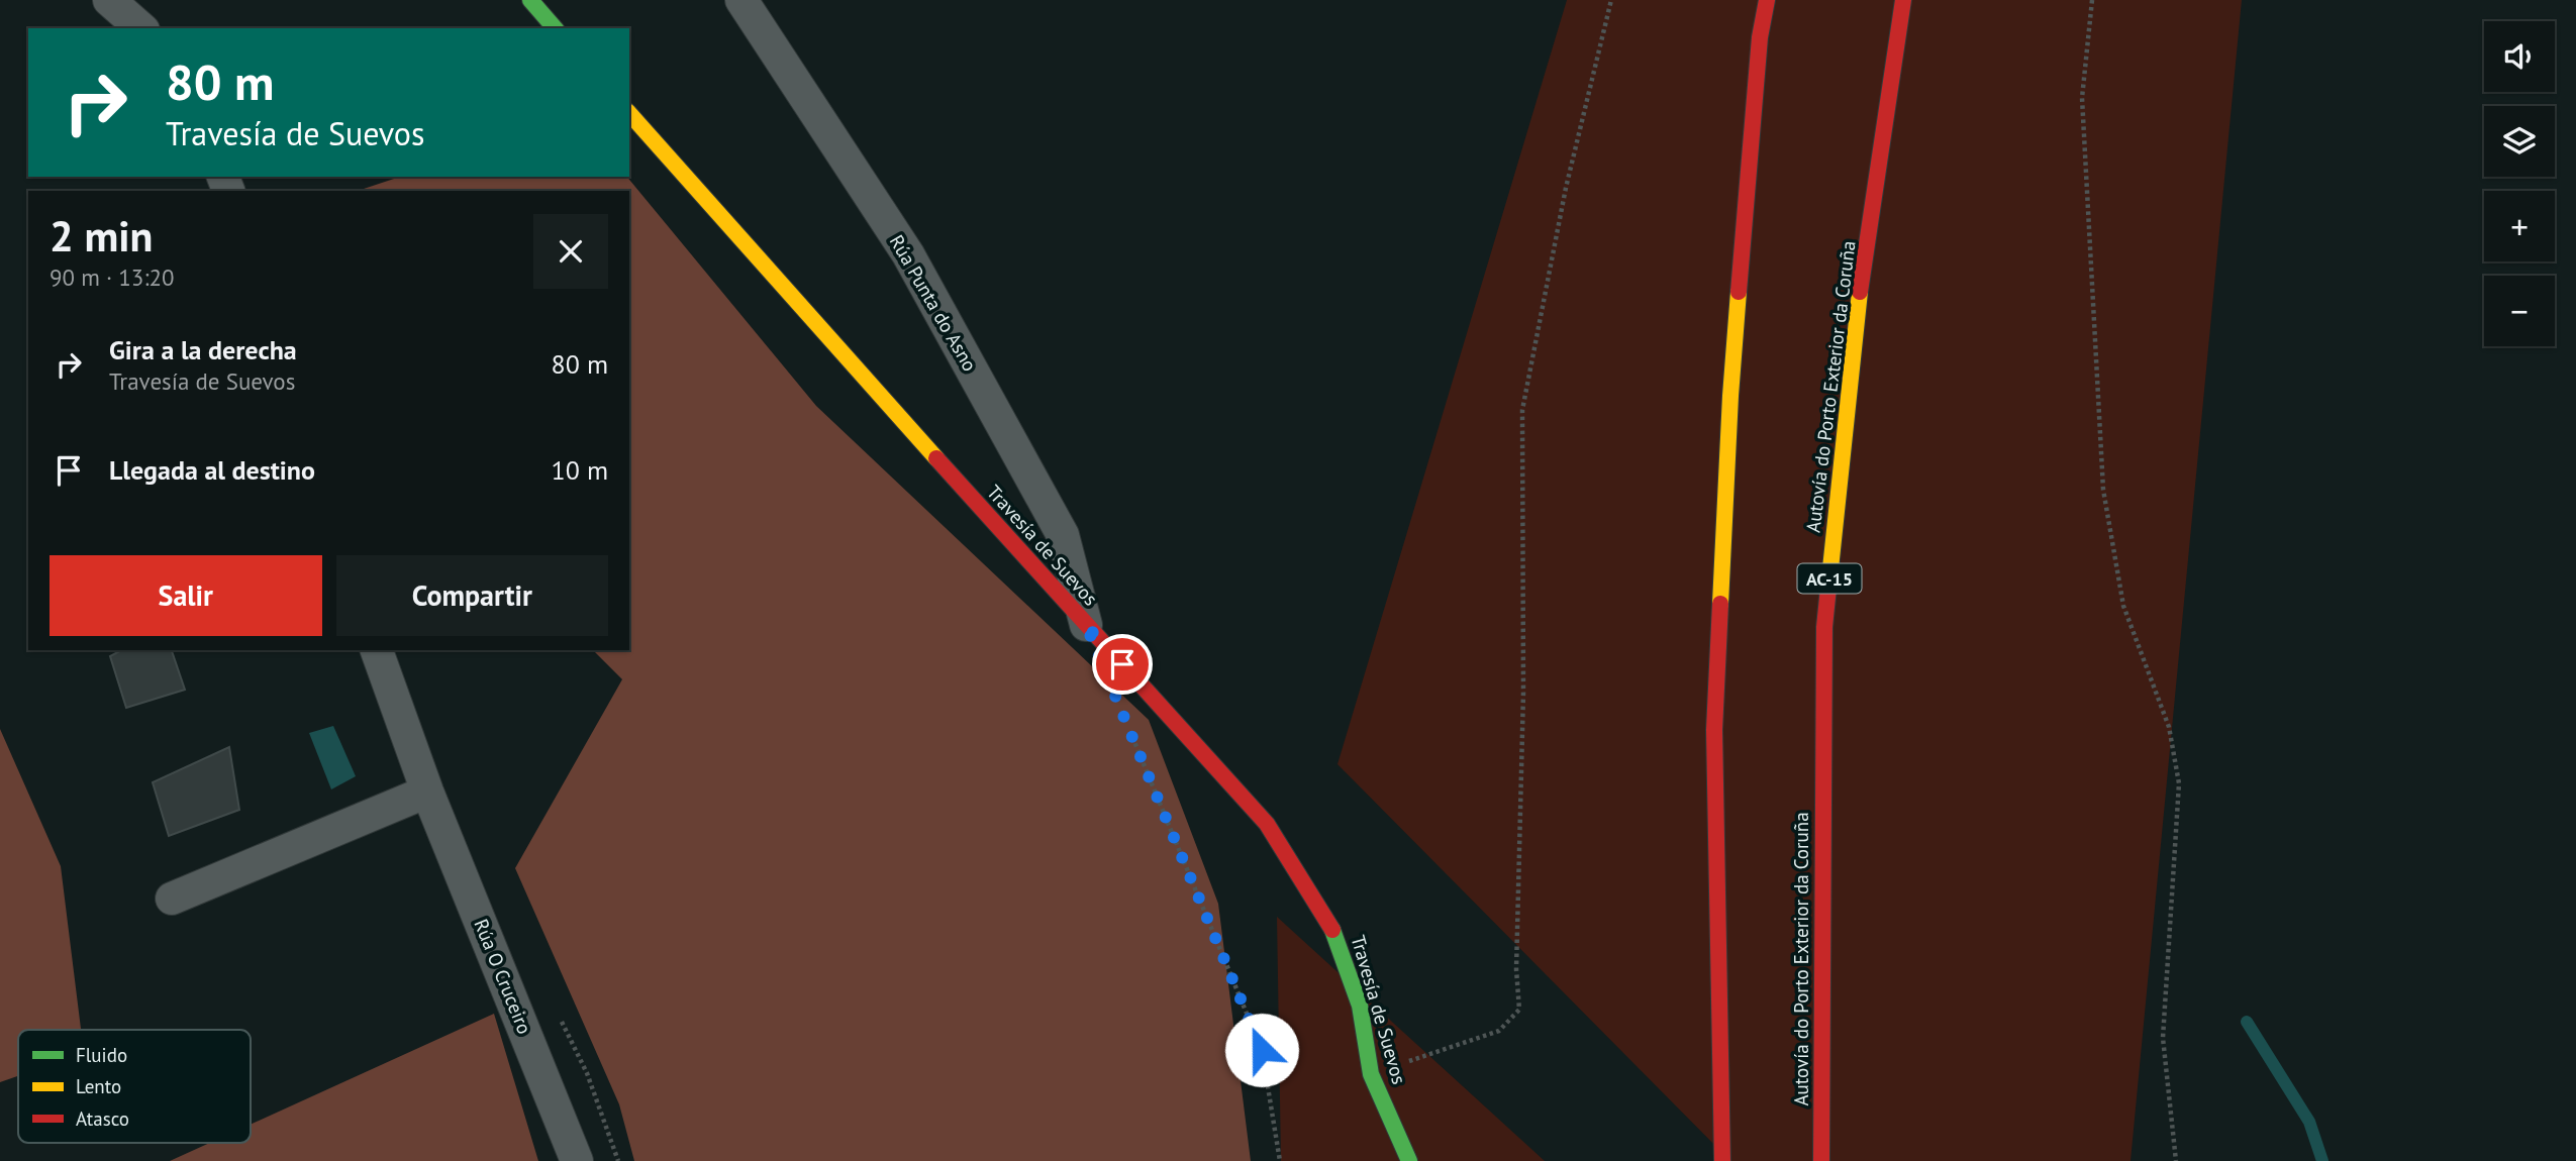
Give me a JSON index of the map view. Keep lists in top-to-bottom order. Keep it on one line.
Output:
{"streets":{"main road":["Autovía do Porto Exterior da Coruña","Travesía de Suevos","AC-15"],"street":["Rúa Punta do Asno","Rúa O Cruceiro"]},"crossings":[["Rúa Punta do Asno","Travesía de Suevos"]],"legend":["Fluido","Lento","Atasco"],"page":{"map_buttons":["+","−"],"turn":["80 m","Travesía de Suevos"],"heading":["2 min","90 m · 13:20"],"list":[{"name":"Gira a la derecha","note":"Travesía de Suevos","value":"80 m"},{"name":"Llegada al destino","value":"10 m"}],"buttons":["Salir","Compartir"]}}
